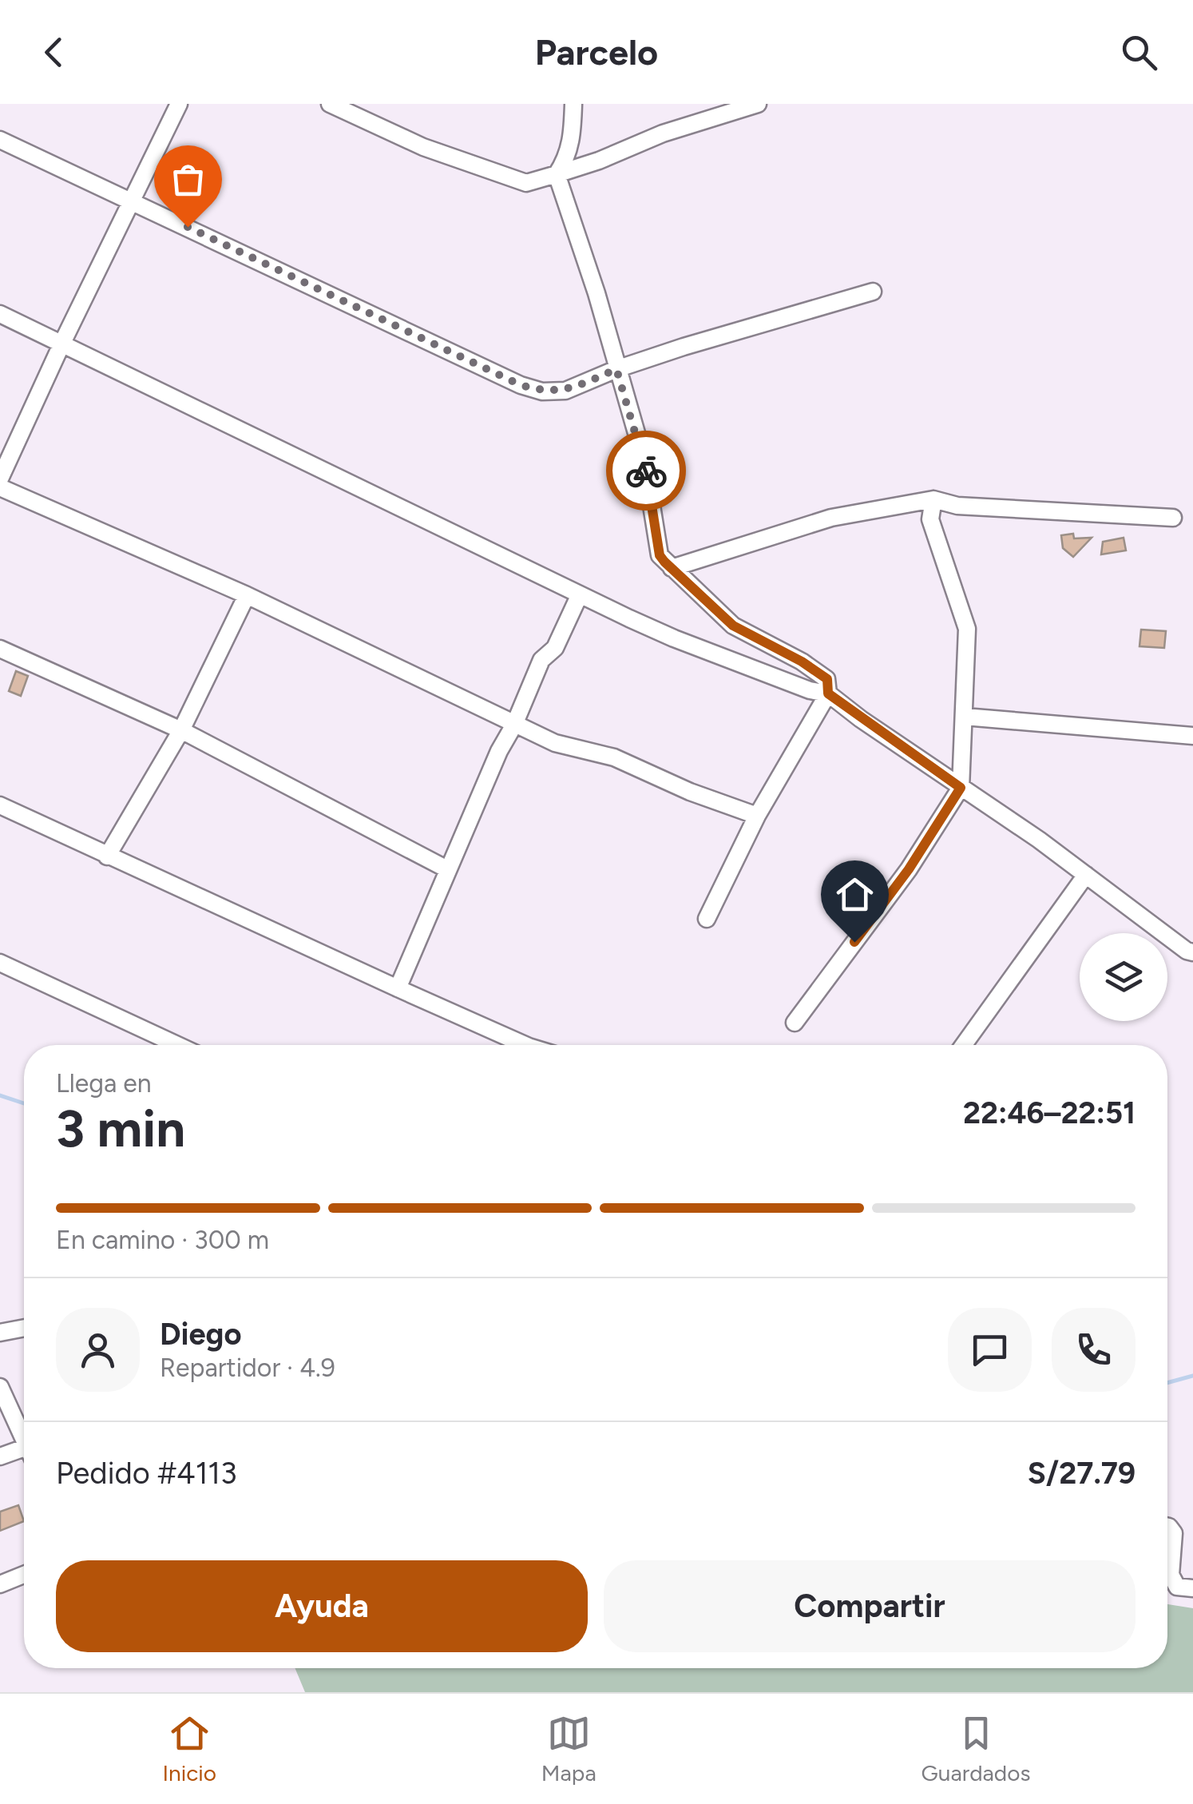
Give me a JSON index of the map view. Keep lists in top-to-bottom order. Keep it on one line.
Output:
{"page":{"header":"Parcelo","heading":["3 min","Llega en","22:46–22:51"],"panel":["Diego","Repartidor · 4.9","Pedido #4113","S/27.79"],"bar":"En camino · 300 m","buttons":["Ayuda","Compartir"],"tabs":["Inicio","Mapa","Guardados"]}}
